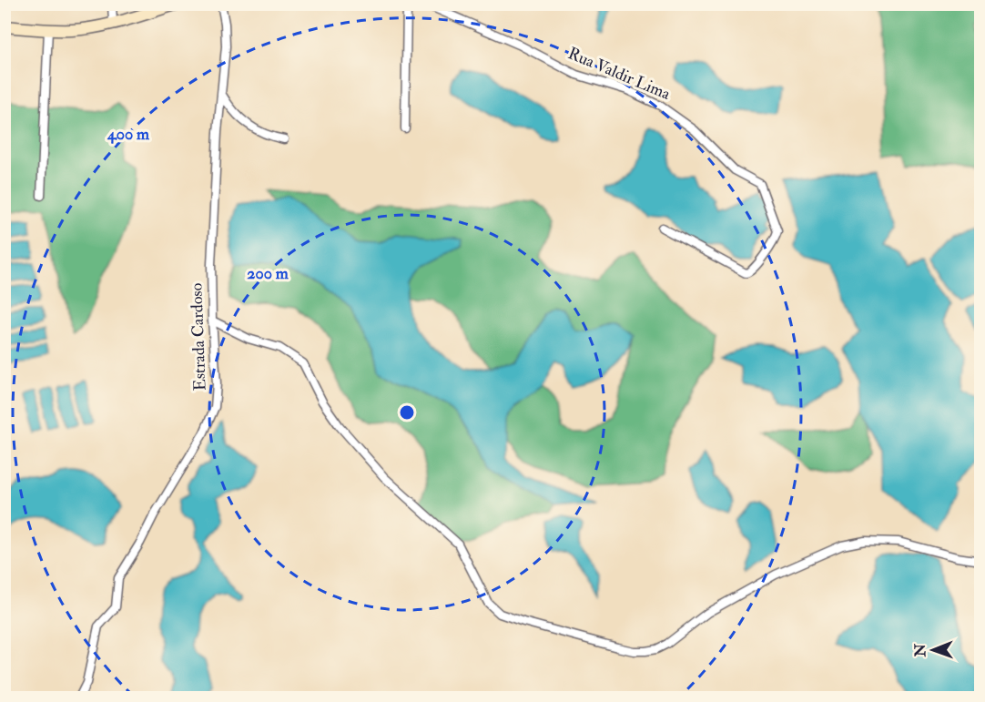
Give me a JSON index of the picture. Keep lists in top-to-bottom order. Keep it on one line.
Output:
{"streets":{"street":["Rua Valdir Lima","Estrada Cardoso"]},"north":"left","rings":["400 m","200 m"]}
